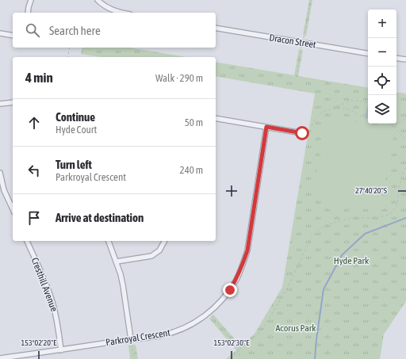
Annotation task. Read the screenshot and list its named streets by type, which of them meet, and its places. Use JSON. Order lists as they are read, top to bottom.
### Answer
{
  "streets": {
    "street": ["Dracon Street", "Cresthill Avenue", "Parkroyal Crescent"]
  },
  "crossings": [
    ["Cresthill Avenue", "Parkroyal Crescent"]
  ],
  "parks": ["Hyde Park", "Acorus Park"],
  "page": {
    "map_buttons": ["+", "−"],
    "search": "Search here",
    "heading": ["4 min", "Walk · 290 m"],
    "list": [
      ["Continue", "Hyde Court", "50 m"],
      ["Turn left", "Parkroyal Crescent", "240 m"],
      "Arrive at destination"
    ]
  },
  "coordinates": ["27°40'20\"S", "153°02'20\"E", "153°02'30\"E"]
}
